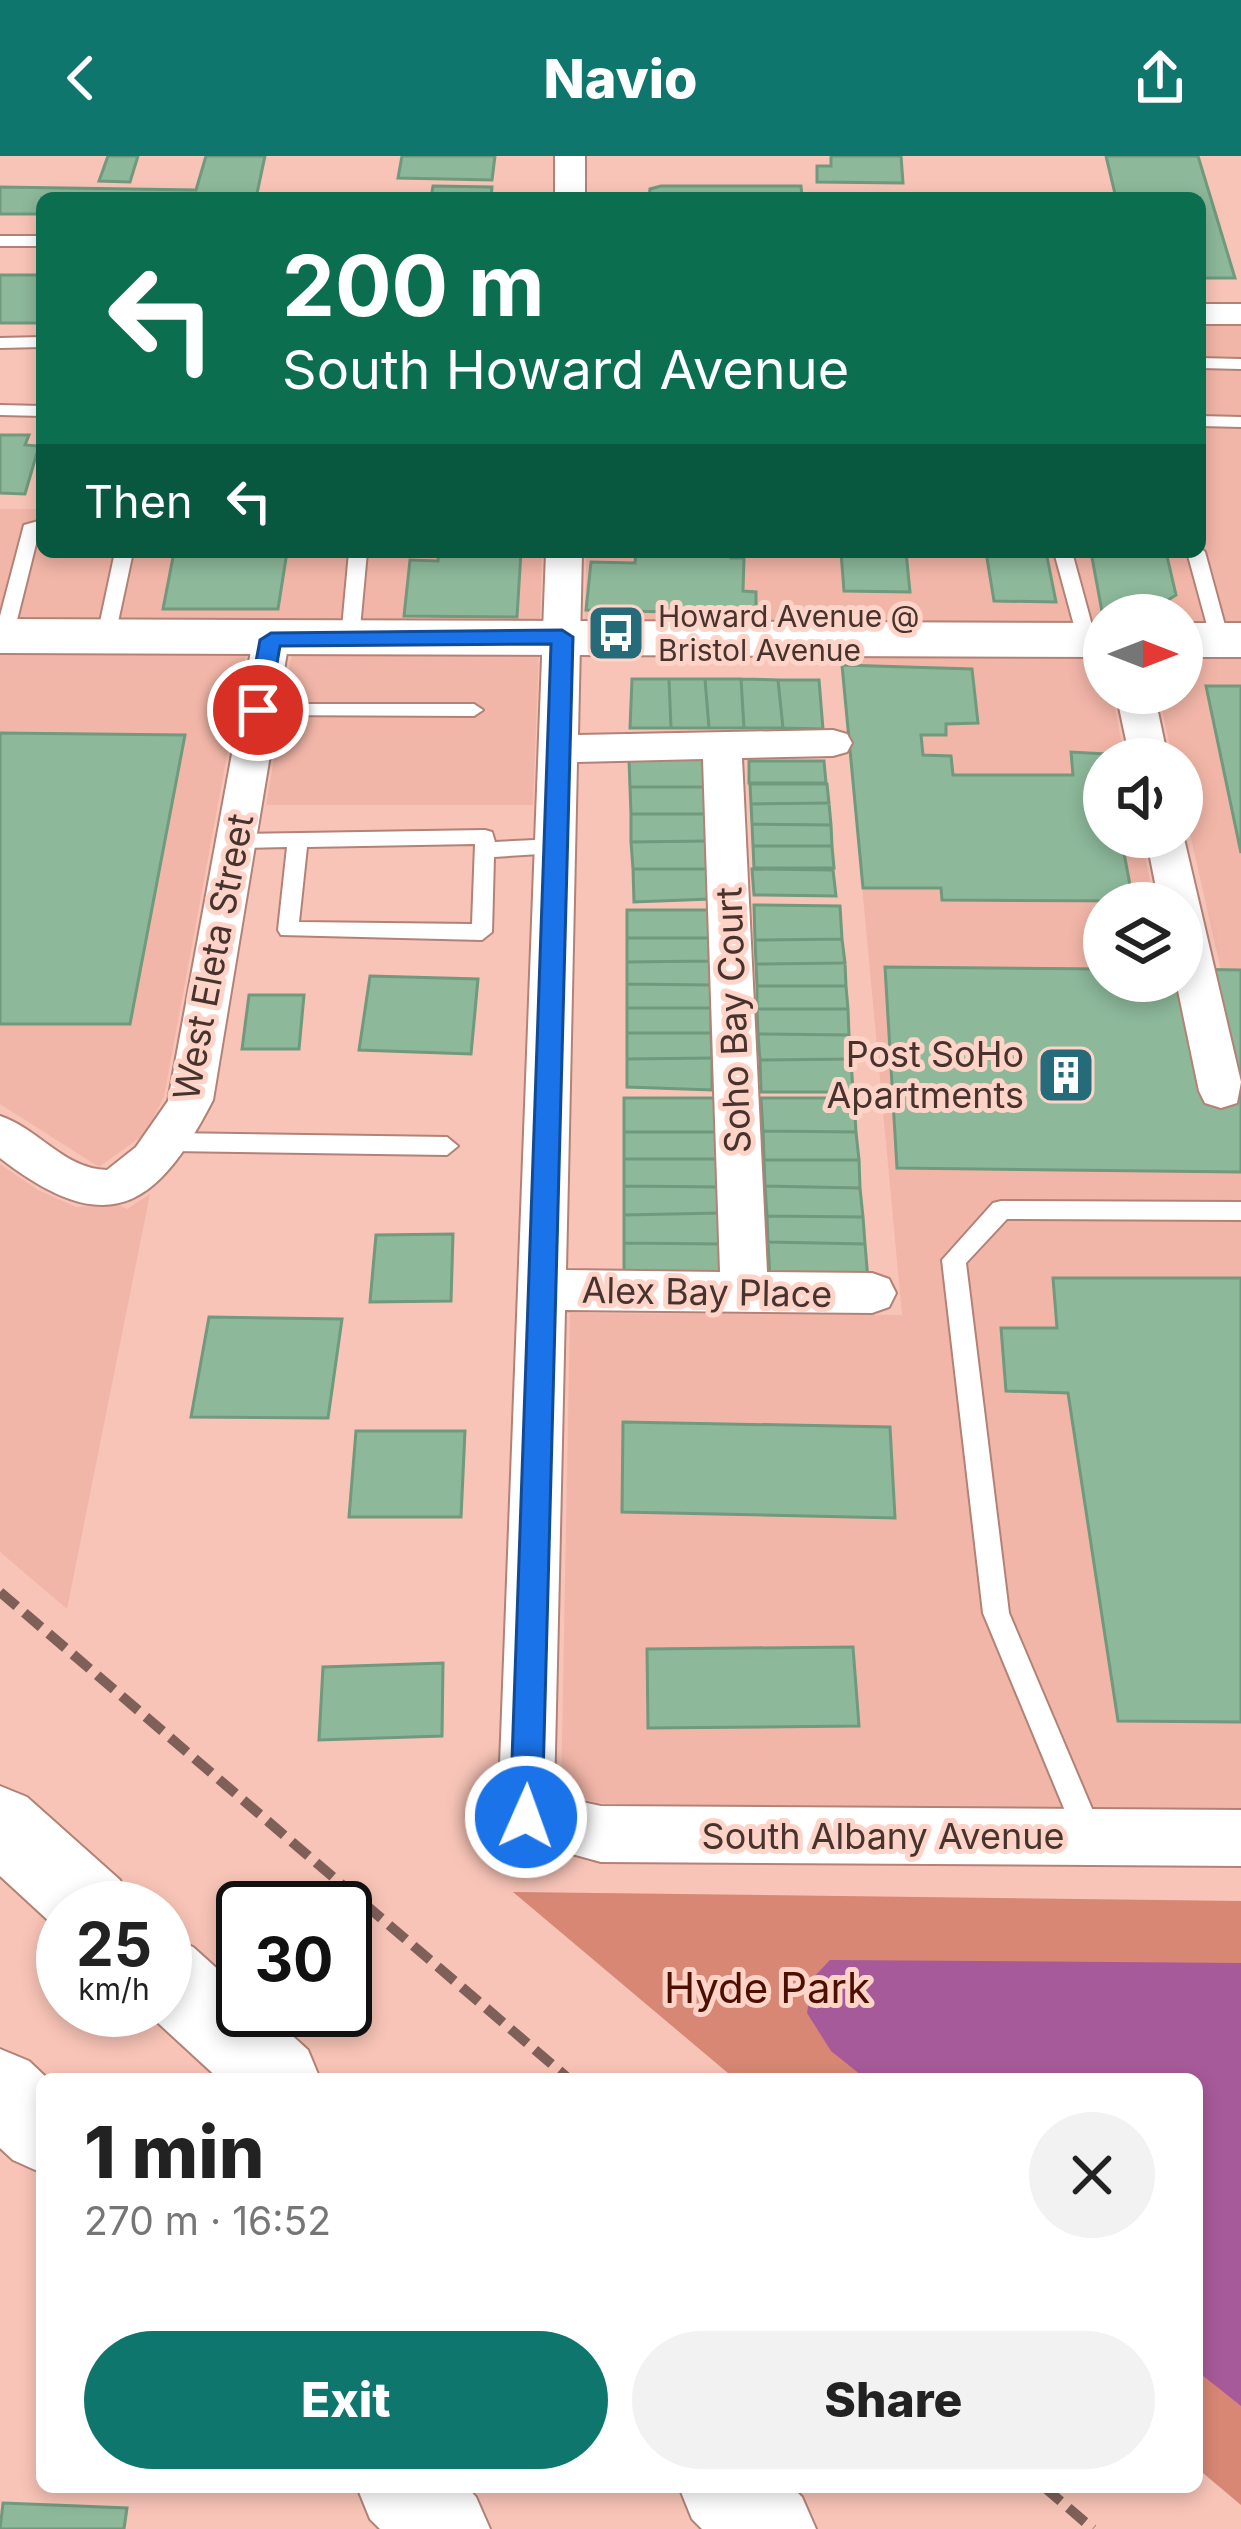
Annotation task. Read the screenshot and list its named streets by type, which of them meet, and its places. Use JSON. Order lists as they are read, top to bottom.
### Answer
{
  "streets": {
    "street": [
      "West Eleta Street",
      "Soho Bay Court",
      "Alex Bay Place",
      "South Albany Avenue"
    ]
  },
  "crossings": [
    ["Soho Bay Court", "Alex Bay Place"],
    ["Alex Bay Place", "South Albany Avenue"]
  ],
  "parks": ["Hyde Park"],
  "places": {
    "bus stop": ["Howard Avenue @ Bristol Avenue"],
    "building": ["Post SoHo Apartments"]
  },
  "north": "right",
  "page": {
    "header": "Navio",
    "turn": ["200 m", "South Howard Avenue"],
    "then": "Then",
    "speed": "25 km/h",
    "limit": "30",
    "heading": ["1 min", "270 m · 16:52"],
    "buttons": ["Exit", "Share"]
  }
}
